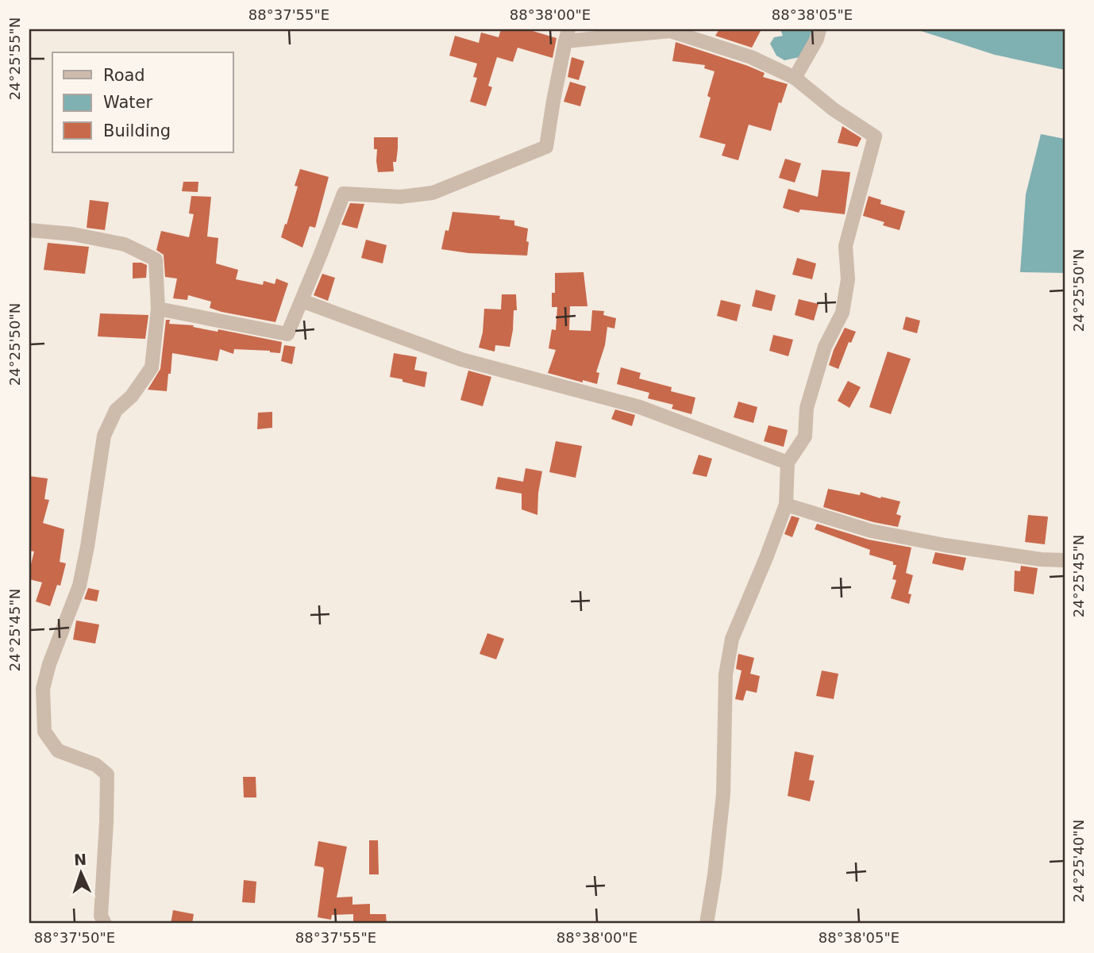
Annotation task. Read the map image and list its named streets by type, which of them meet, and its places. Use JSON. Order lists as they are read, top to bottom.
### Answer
{
  "legend": ["Road", "Water", "Building"],
  "north": "top",
  "coordinates": [
    "88°37'55\"E",
    "88°38'00\"E",
    "88°38'05\"E",
    "24°25'55\"N",
    "24°25'50\"N",
    "24°25'45\"N",
    "24°25'40\"N",
    "88°37'50\"E"
  ]
}
